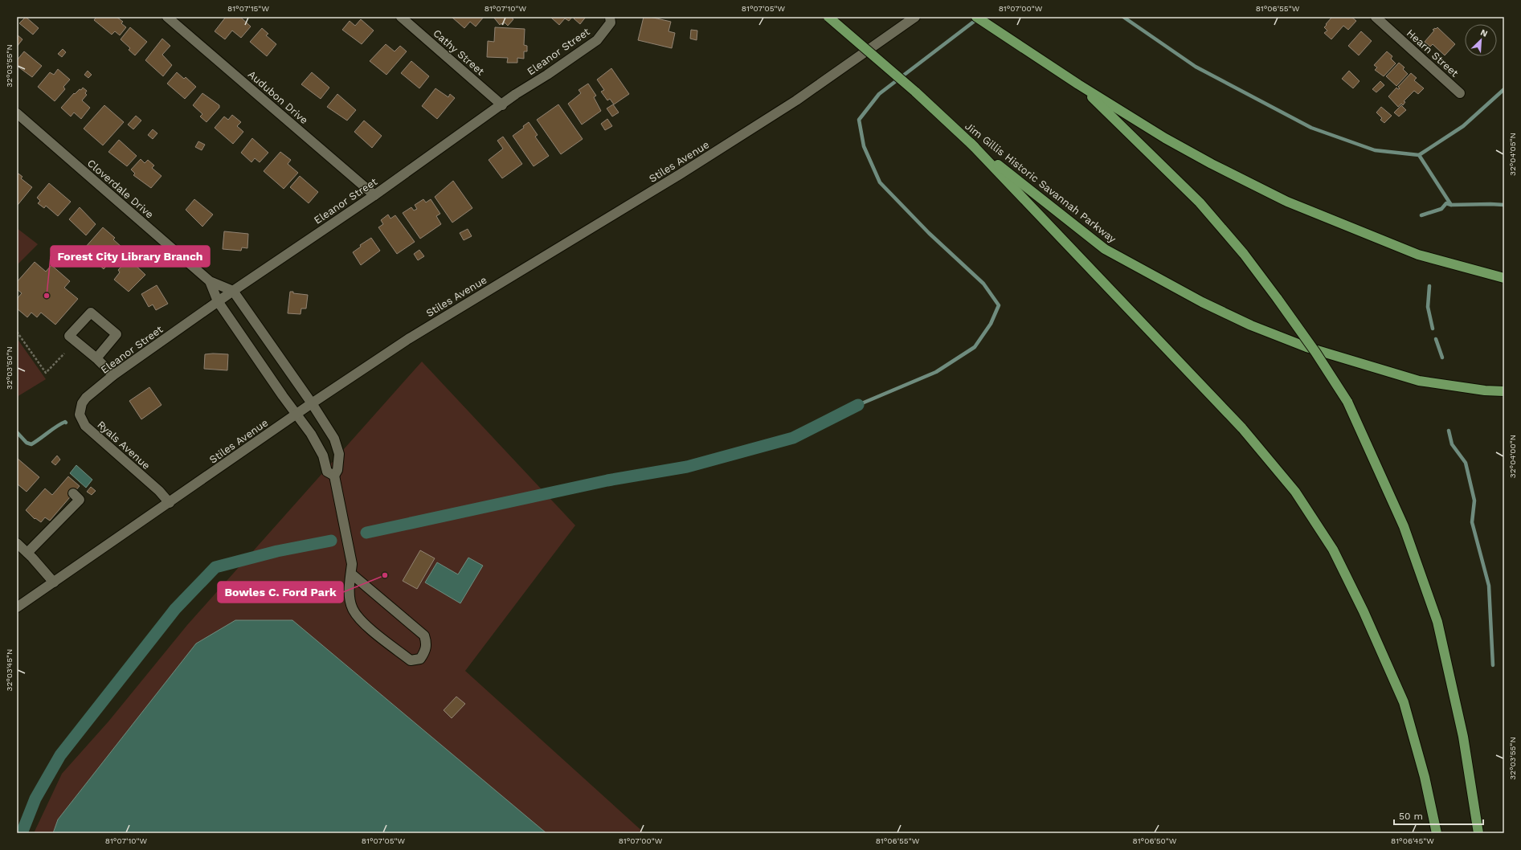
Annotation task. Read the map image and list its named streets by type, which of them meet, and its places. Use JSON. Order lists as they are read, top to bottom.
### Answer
{
  "streets": {
    "highway": ["Jim Gillis Historic Savannah Parkway"],
    "street": [
      "Eleanor Street",
      "Cathy Street",
      "Hearn Street",
      "Audubon Drive",
      "Stiles Avenue",
      "Cloverdale Drive",
      "Ryals Avenue"
    ]
  },
  "crossings": [
    ["Eleanor Street", "Cathy Street"],
    ["Eleanor Street", "Audubon Drive"],
    ["Eleanor Street", "Cloverdale Drive"],
    ["Eleanor Street", "Ryals Avenue"],
    ["Stiles Avenue", "Cloverdale Drive"],
    ["Stiles Avenue", "Ryals Avenue"]
  ],
  "places": ["Forest City Library Branch", "Bowles C. Ford Park"],
  "scale_bar": "50 m",
  "north": "top right",
  "coordinates": [
    "81°07'15\"W",
    "81°07'10\"W",
    "81°07'05\"W",
    "81°07'00\"W",
    "81°06'55\"W",
    "32°03'55\"N",
    "32°04'05\"N",
    "32°03'50\"N",
    "32°04'00\"N",
    "32°03'45\"N",
    "81°06'50\"W",
    "81°06'45\"W"
  ]
}
